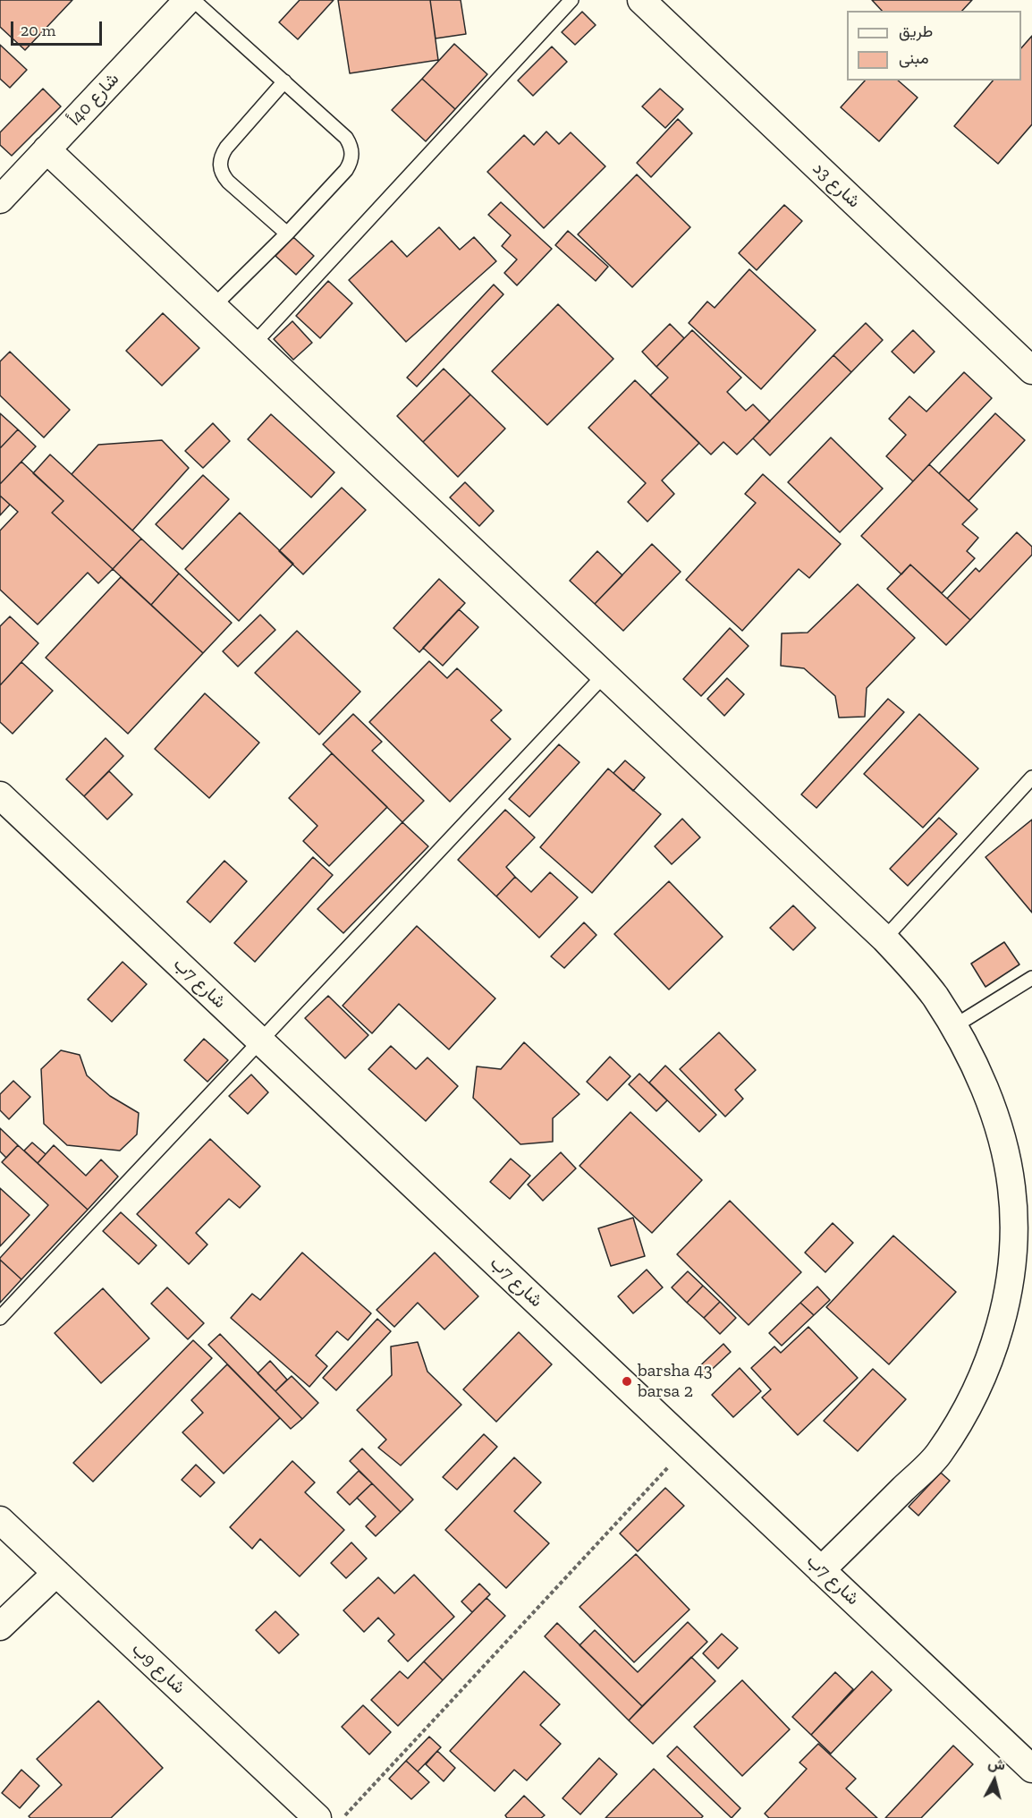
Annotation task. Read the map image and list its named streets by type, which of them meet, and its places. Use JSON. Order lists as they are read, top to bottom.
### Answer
{
  "streets": {
    "street": [
      "شارع 40أ",
      "شارع 3د",
      "شارع 7ب",
      "شارع 9ب"
    ]
  },
  "places": ["barsha 43 barsa 2"],
  "legend": ["طريق", "مبنى"],
  "scale_bar": "20 m",
  "north": "top"
}
